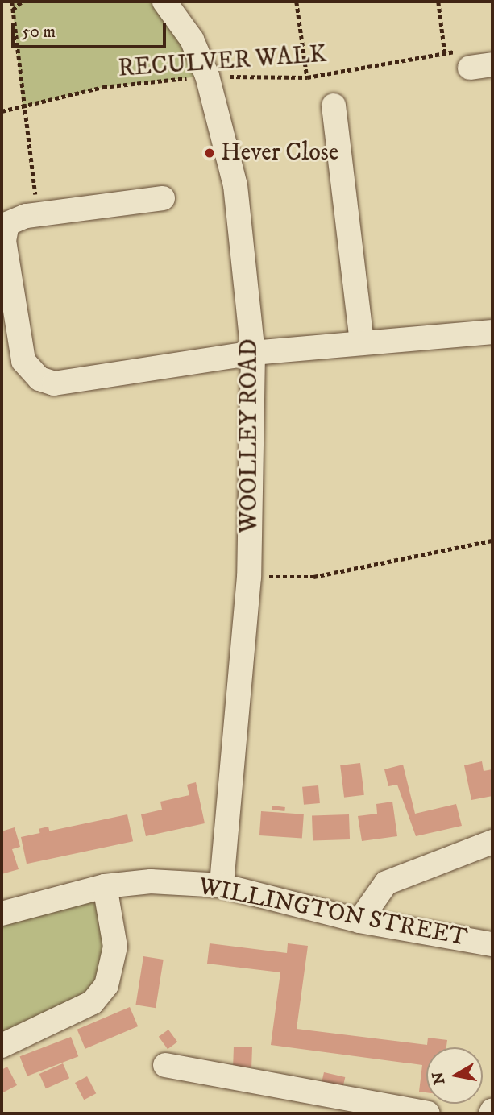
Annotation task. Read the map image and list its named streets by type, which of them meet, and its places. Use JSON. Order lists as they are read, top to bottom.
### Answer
{
  "streets": {
    "street": ["WOOLLEY ROAD", "WILLINGTON STREET"],
    "path": ["RECULVER WALK"]
  },
  "crossings": [
    ["RECULVER WALK", "WOOLLEY ROAD"],
    ["WOOLLEY ROAD", "WILLINGTON STREET"]
  ],
  "places": ["Hever Close"],
  "scale_bar": "50 m",
  "north": "left"
}
